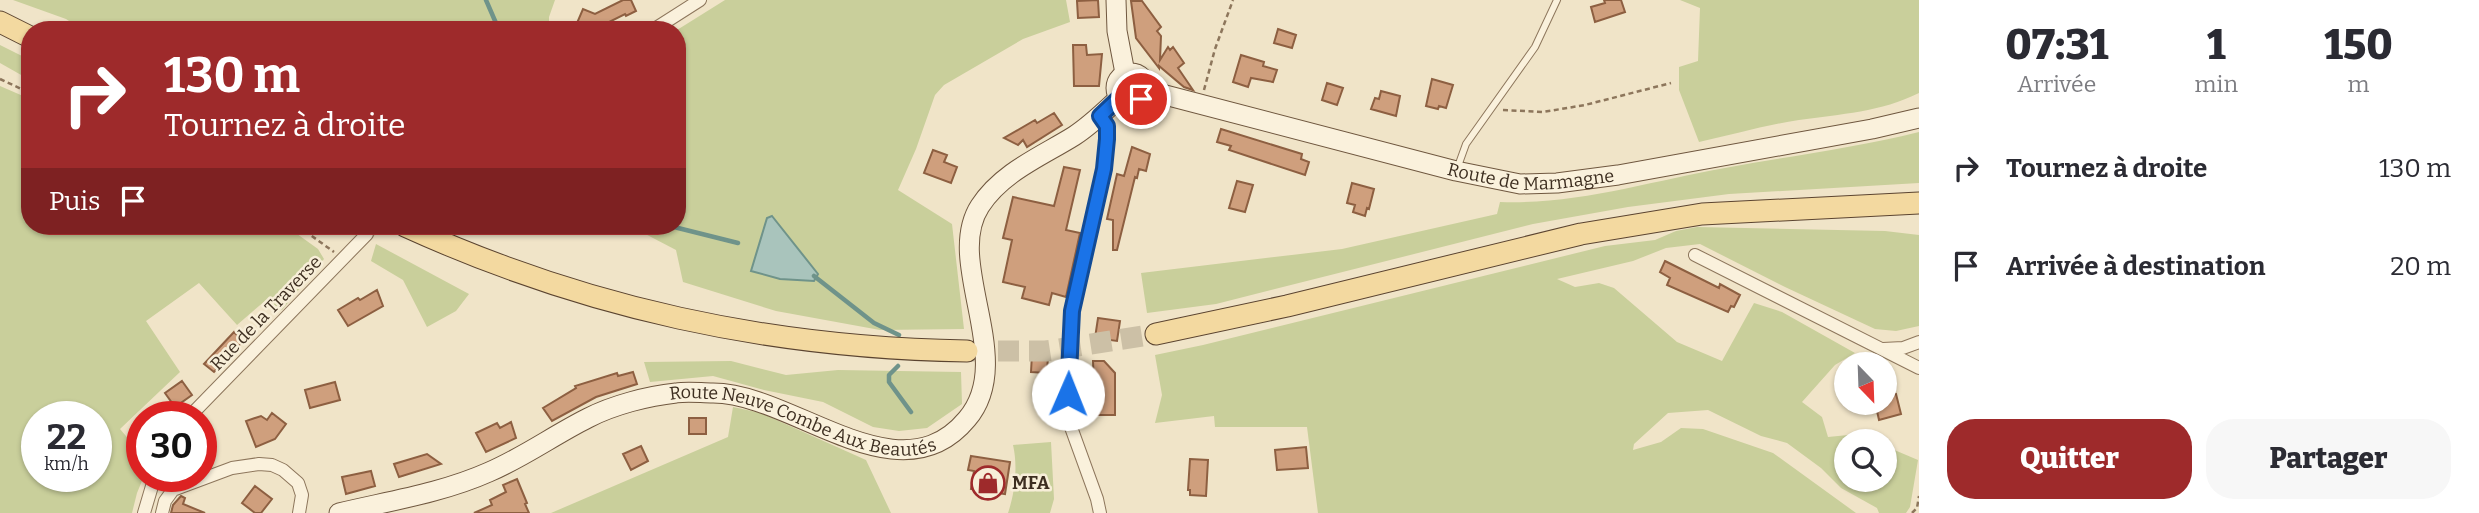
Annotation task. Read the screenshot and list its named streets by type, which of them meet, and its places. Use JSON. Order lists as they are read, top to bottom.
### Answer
{
  "streets": {
    "main road": ["Route de Marmagne", "Route Neuve Combe Aux Beautés"],
    "street": ["Rue de la Traverse"]
  },
  "crossings": [
    ["Route de Marmagne", "Route Neuve Combe Aux Beautés"]
  ],
  "places": {
    "shop": ["MFA"]
  },
  "north": "bottom right",
  "page": {
    "eta": [
      "07:31",
      "Arrivée",
      "1",
      "min",
      "150",
      "m"
    ],
    "turn": ["130 m", "Tournez à droite"],
    "list": [
      {
        "name": "Tournez à droite",
        "value": "130 m"
      },
      {
        "name": "Arrivée à destination",
        "value": "20 m"
      }
    ],
    "then": "Puis",
    "speed": "22 km/h",
    "limit": "30",
    "buttons": ["Quitter", "Partager"]
  }
}
